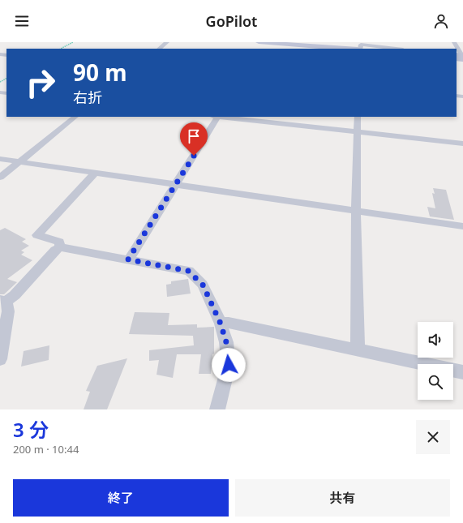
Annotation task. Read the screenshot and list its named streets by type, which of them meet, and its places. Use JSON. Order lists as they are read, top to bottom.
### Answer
{
  "page": {
    "header": "GoPilot",
    "turn": ["90 m", "右折"],
    "heading": ["3 分", "200 m · 10:44"],
    "buttons": ["終了", "共有"]
  }
}
